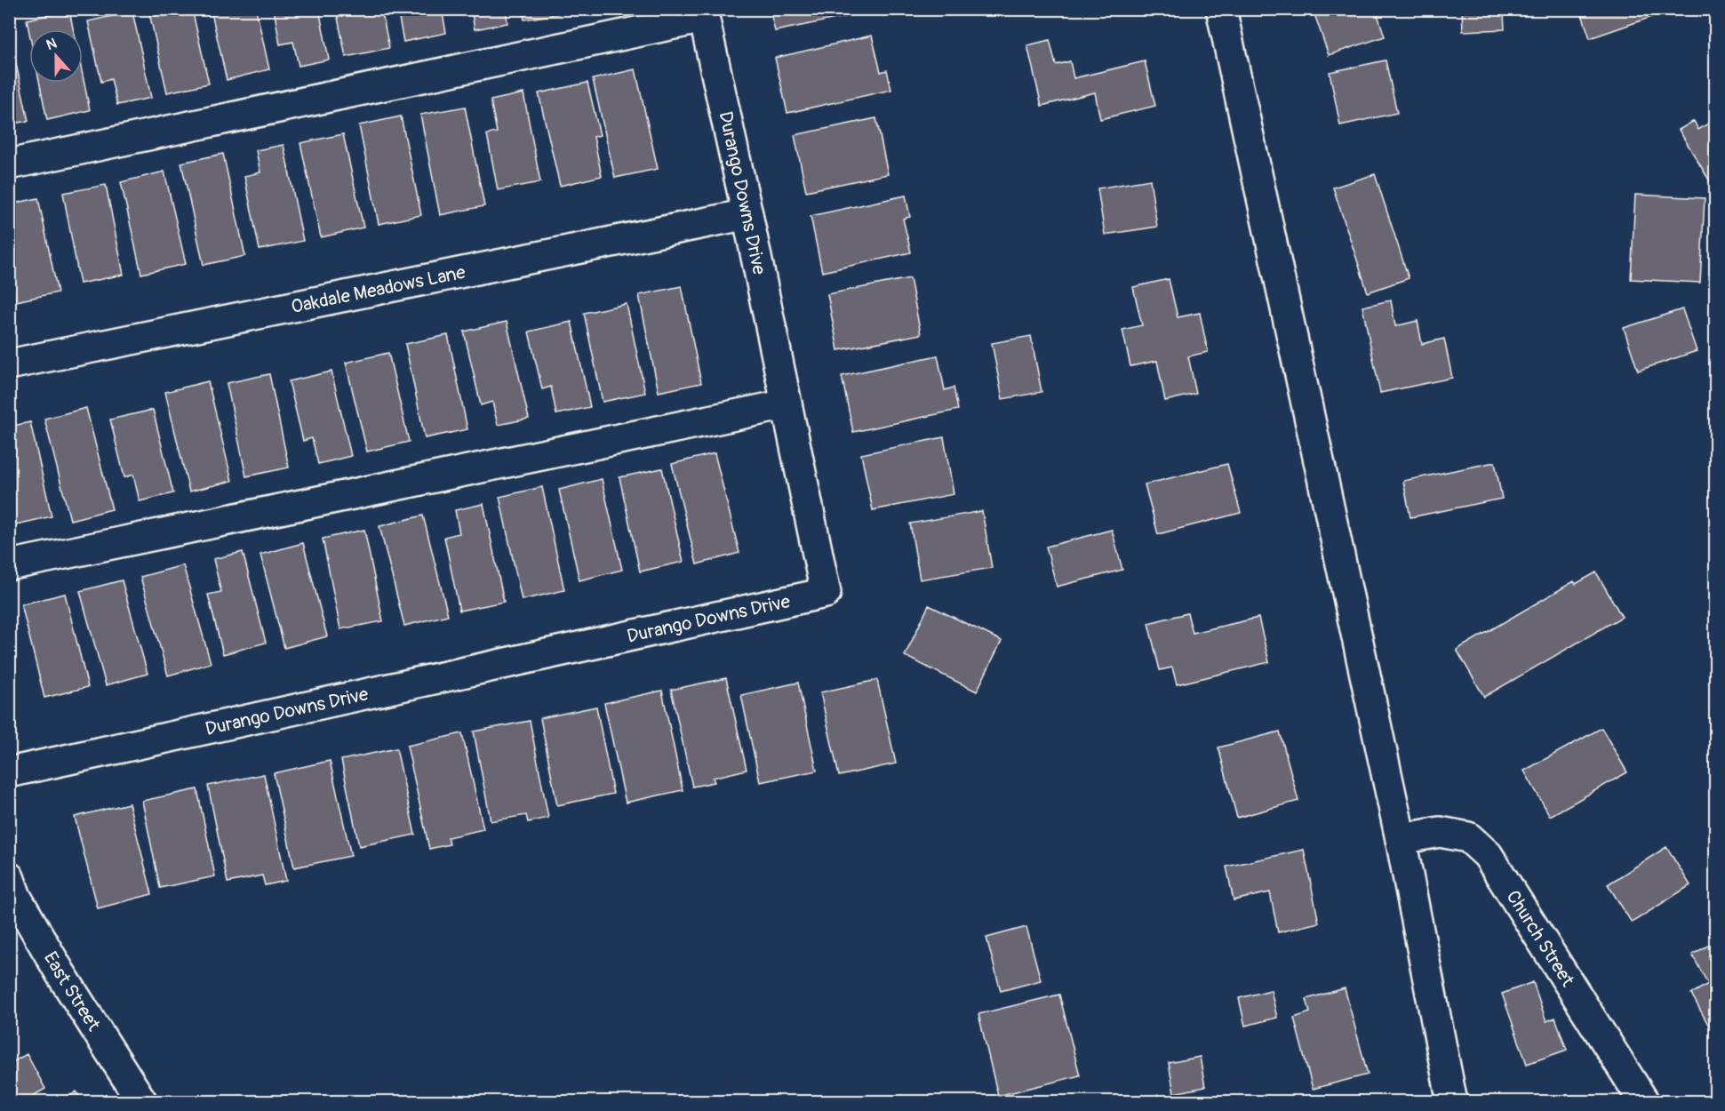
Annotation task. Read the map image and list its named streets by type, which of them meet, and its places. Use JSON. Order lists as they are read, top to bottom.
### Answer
{
  "streets": {
    "street": [
      "Durango Downs Drive",
      "Oakdale Meadows Lane",
      "Church Street",
      "East Street"
    ]
  },
  "crossings": [
    ["Durango Downs Drive", "Oakdale Meadows Lane"]
  ],
  "north": "top"
}
